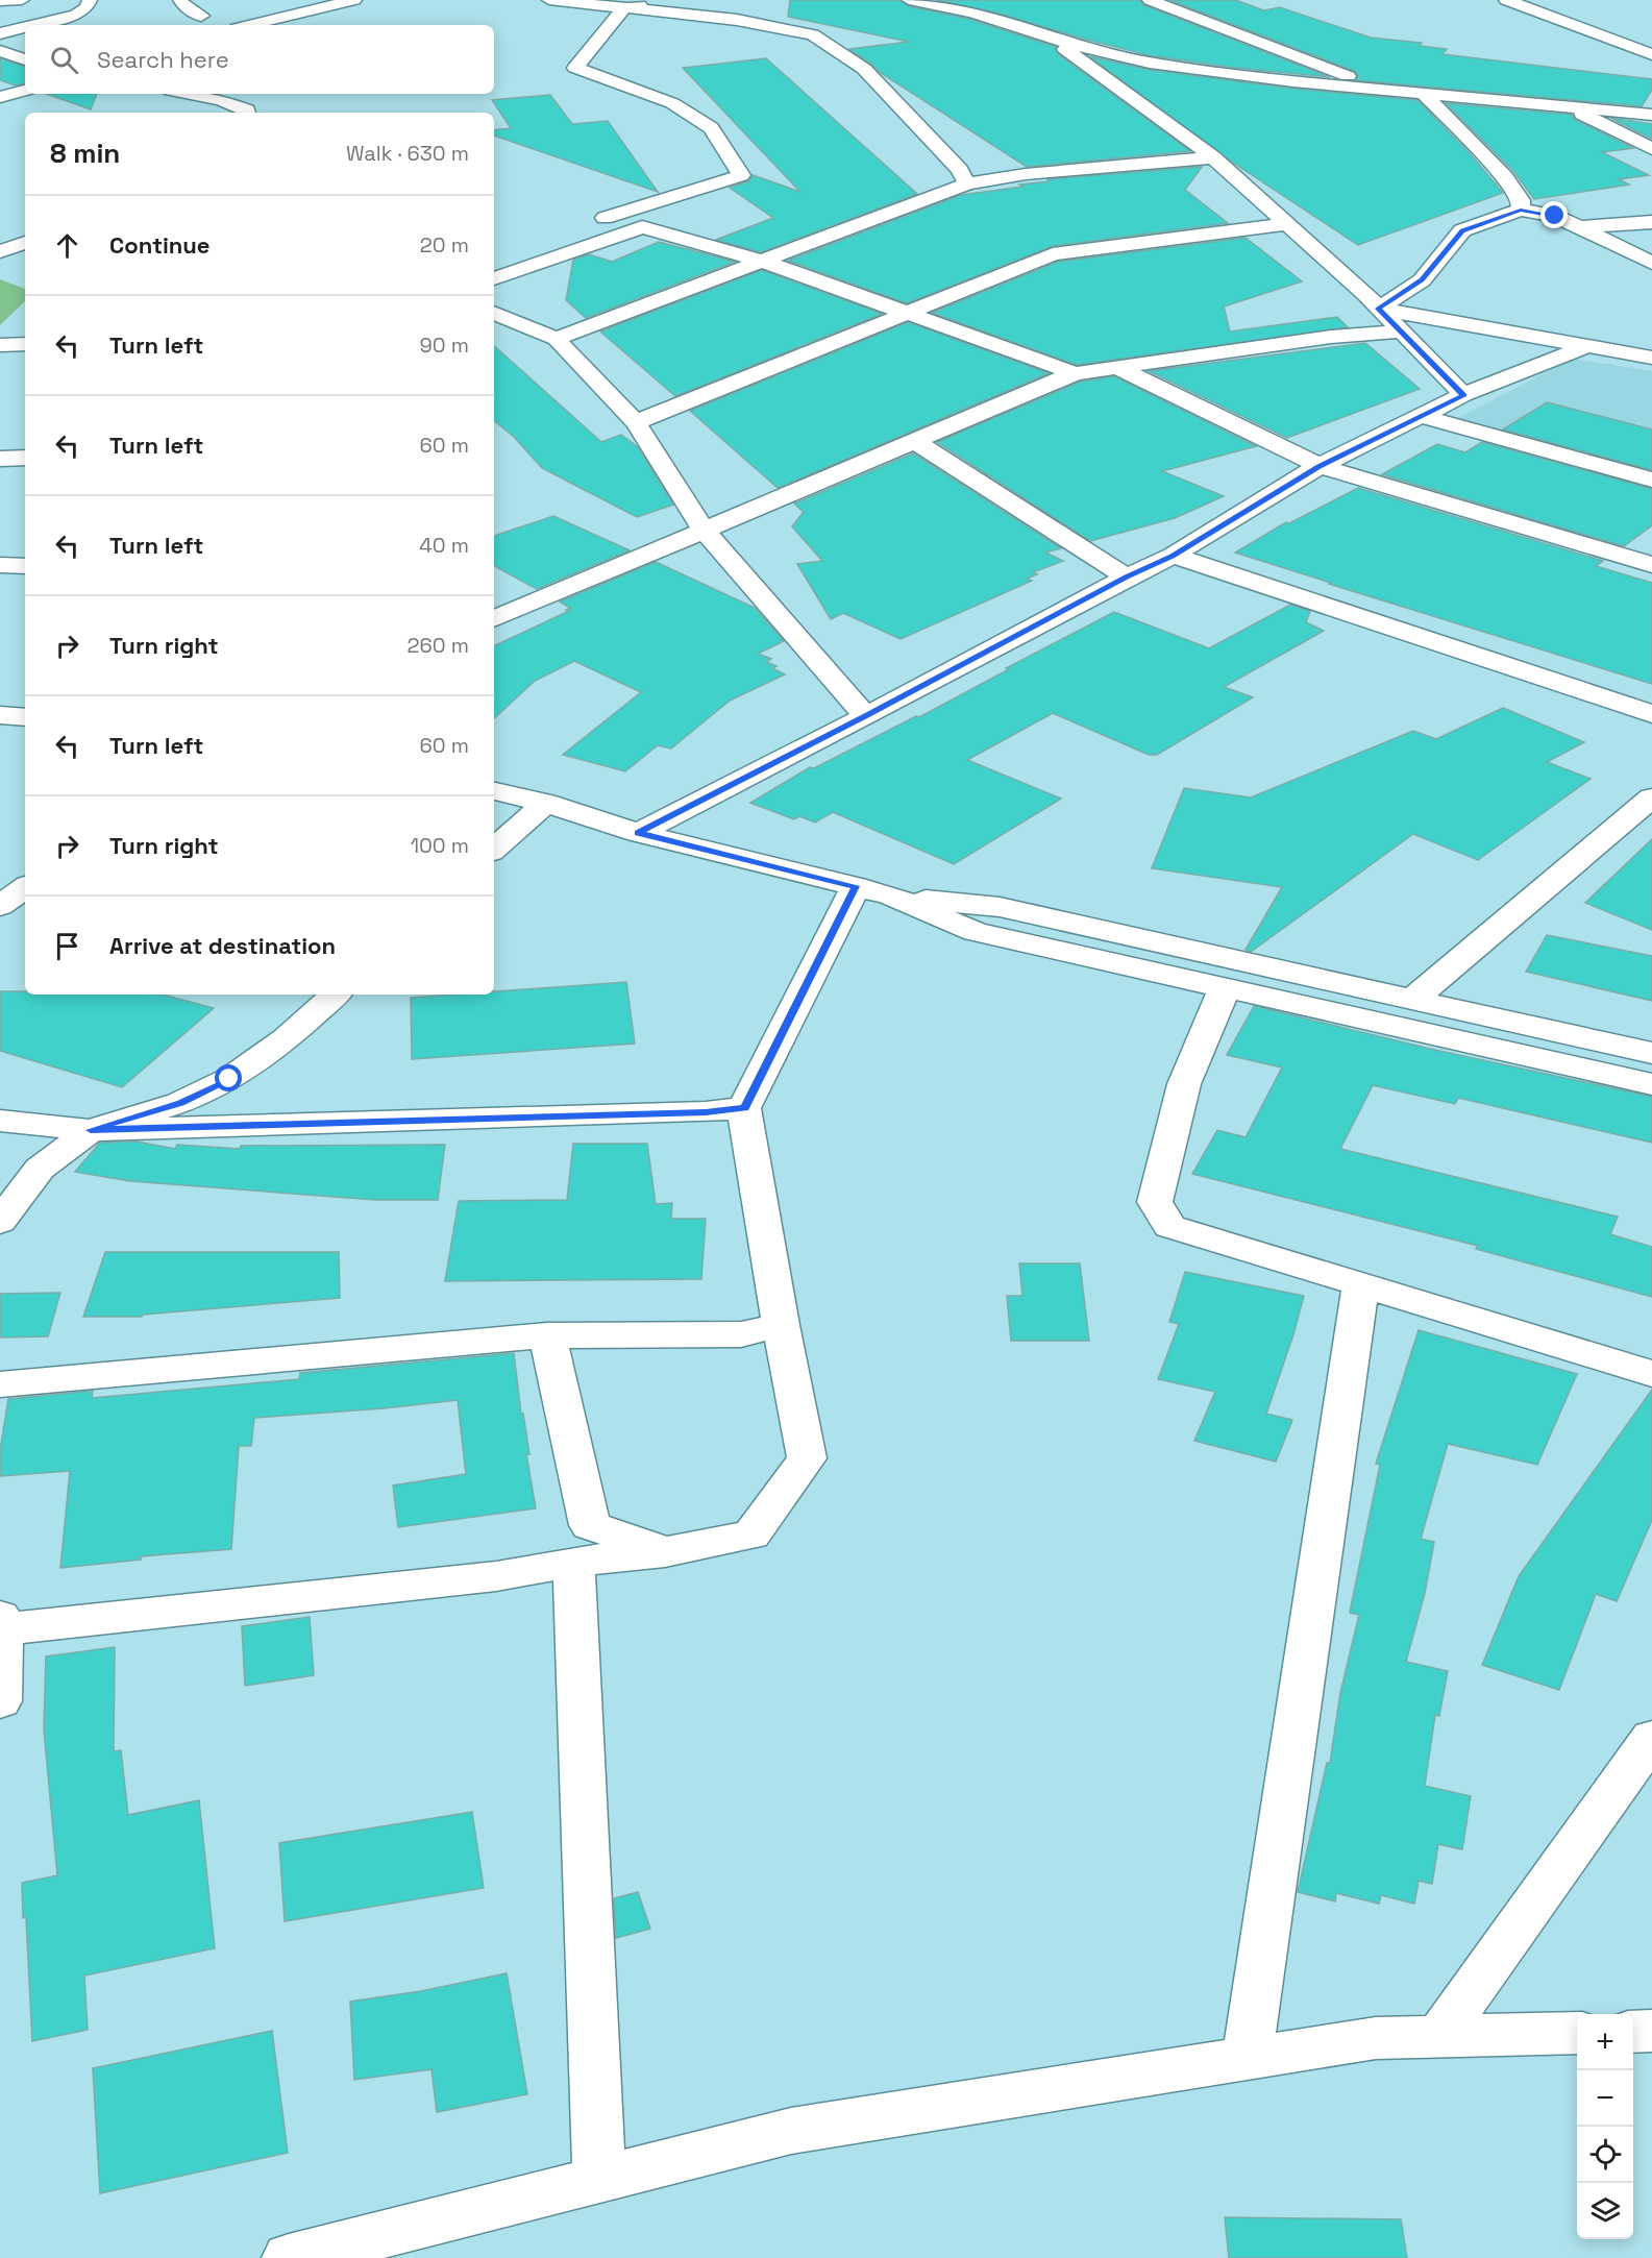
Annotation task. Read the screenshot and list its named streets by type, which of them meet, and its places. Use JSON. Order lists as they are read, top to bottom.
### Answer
{
  "page": {
    "search": "Search here",
    "heading": ["8 min", "Walk · 630 m"],
    "list": [
      ["Continue", "20 m"],
      ["Turn left", "90 m"],
      ["Turn left", "60 m"],
      ["Turn left", "40 m"],
      ["Turn right", "260 m"],
      ["Turn left", "60 m"],
      ["Turn right", "100 m"],
      "Arrive at destination"
    ],
    "map_buttons": ["+", "−"]
  }
}
